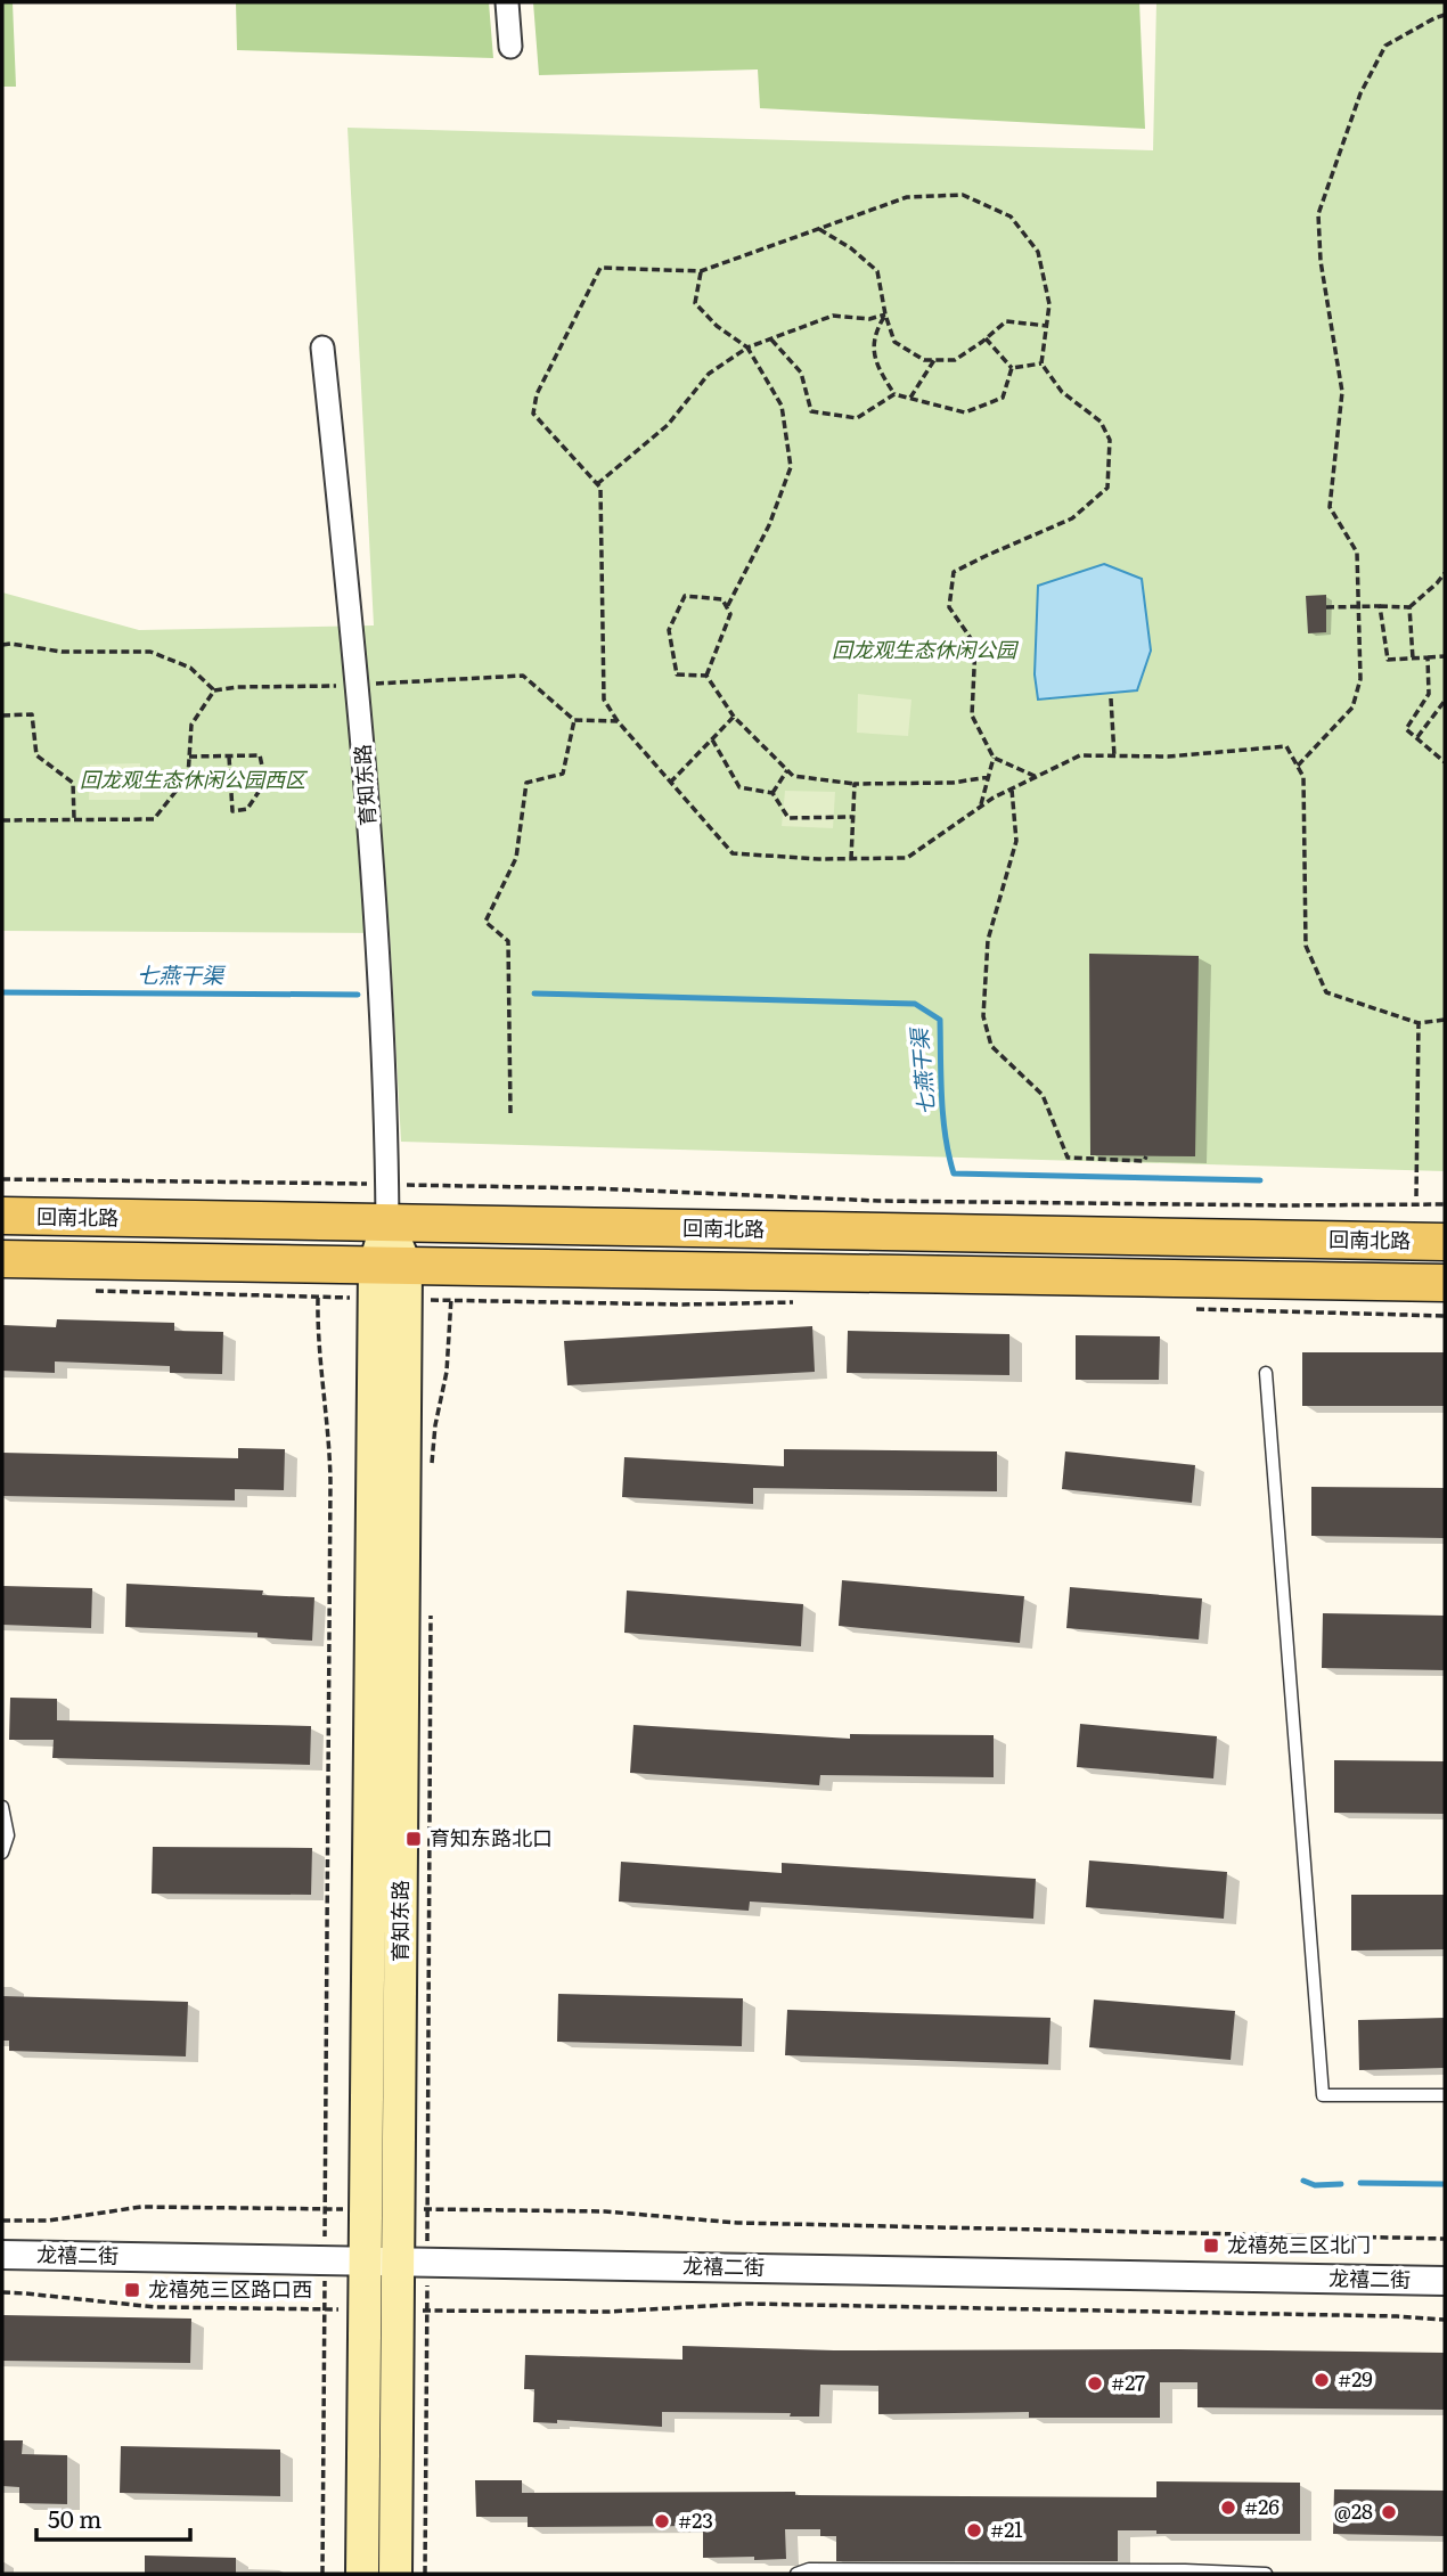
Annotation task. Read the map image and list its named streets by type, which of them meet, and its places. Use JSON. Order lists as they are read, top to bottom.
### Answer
{
  "streets": {
    "main road": ["育知东路", "回南北路"],
    "street": ["龙禧二街"]
  },
  "crossings": [
    ["育知东路", "回南北路"],
    ["育知东路", "龙禧二街"]
  ],
  "water": ["七燕干渠"],
  "parks": ["回龙观生态休闲公园", "回龙观生态休闲公园西区"],
  "places": {
    "transit": ["育知东路北口", "龙禧苑三区北门", "龙禧苑三区路口西"],
    "other": [
      "#29",
      "#27",
      "#26",
      "@28",
      "#23",
      "#21"
    ]
  },
  "scale_bar": "50 m"
}
